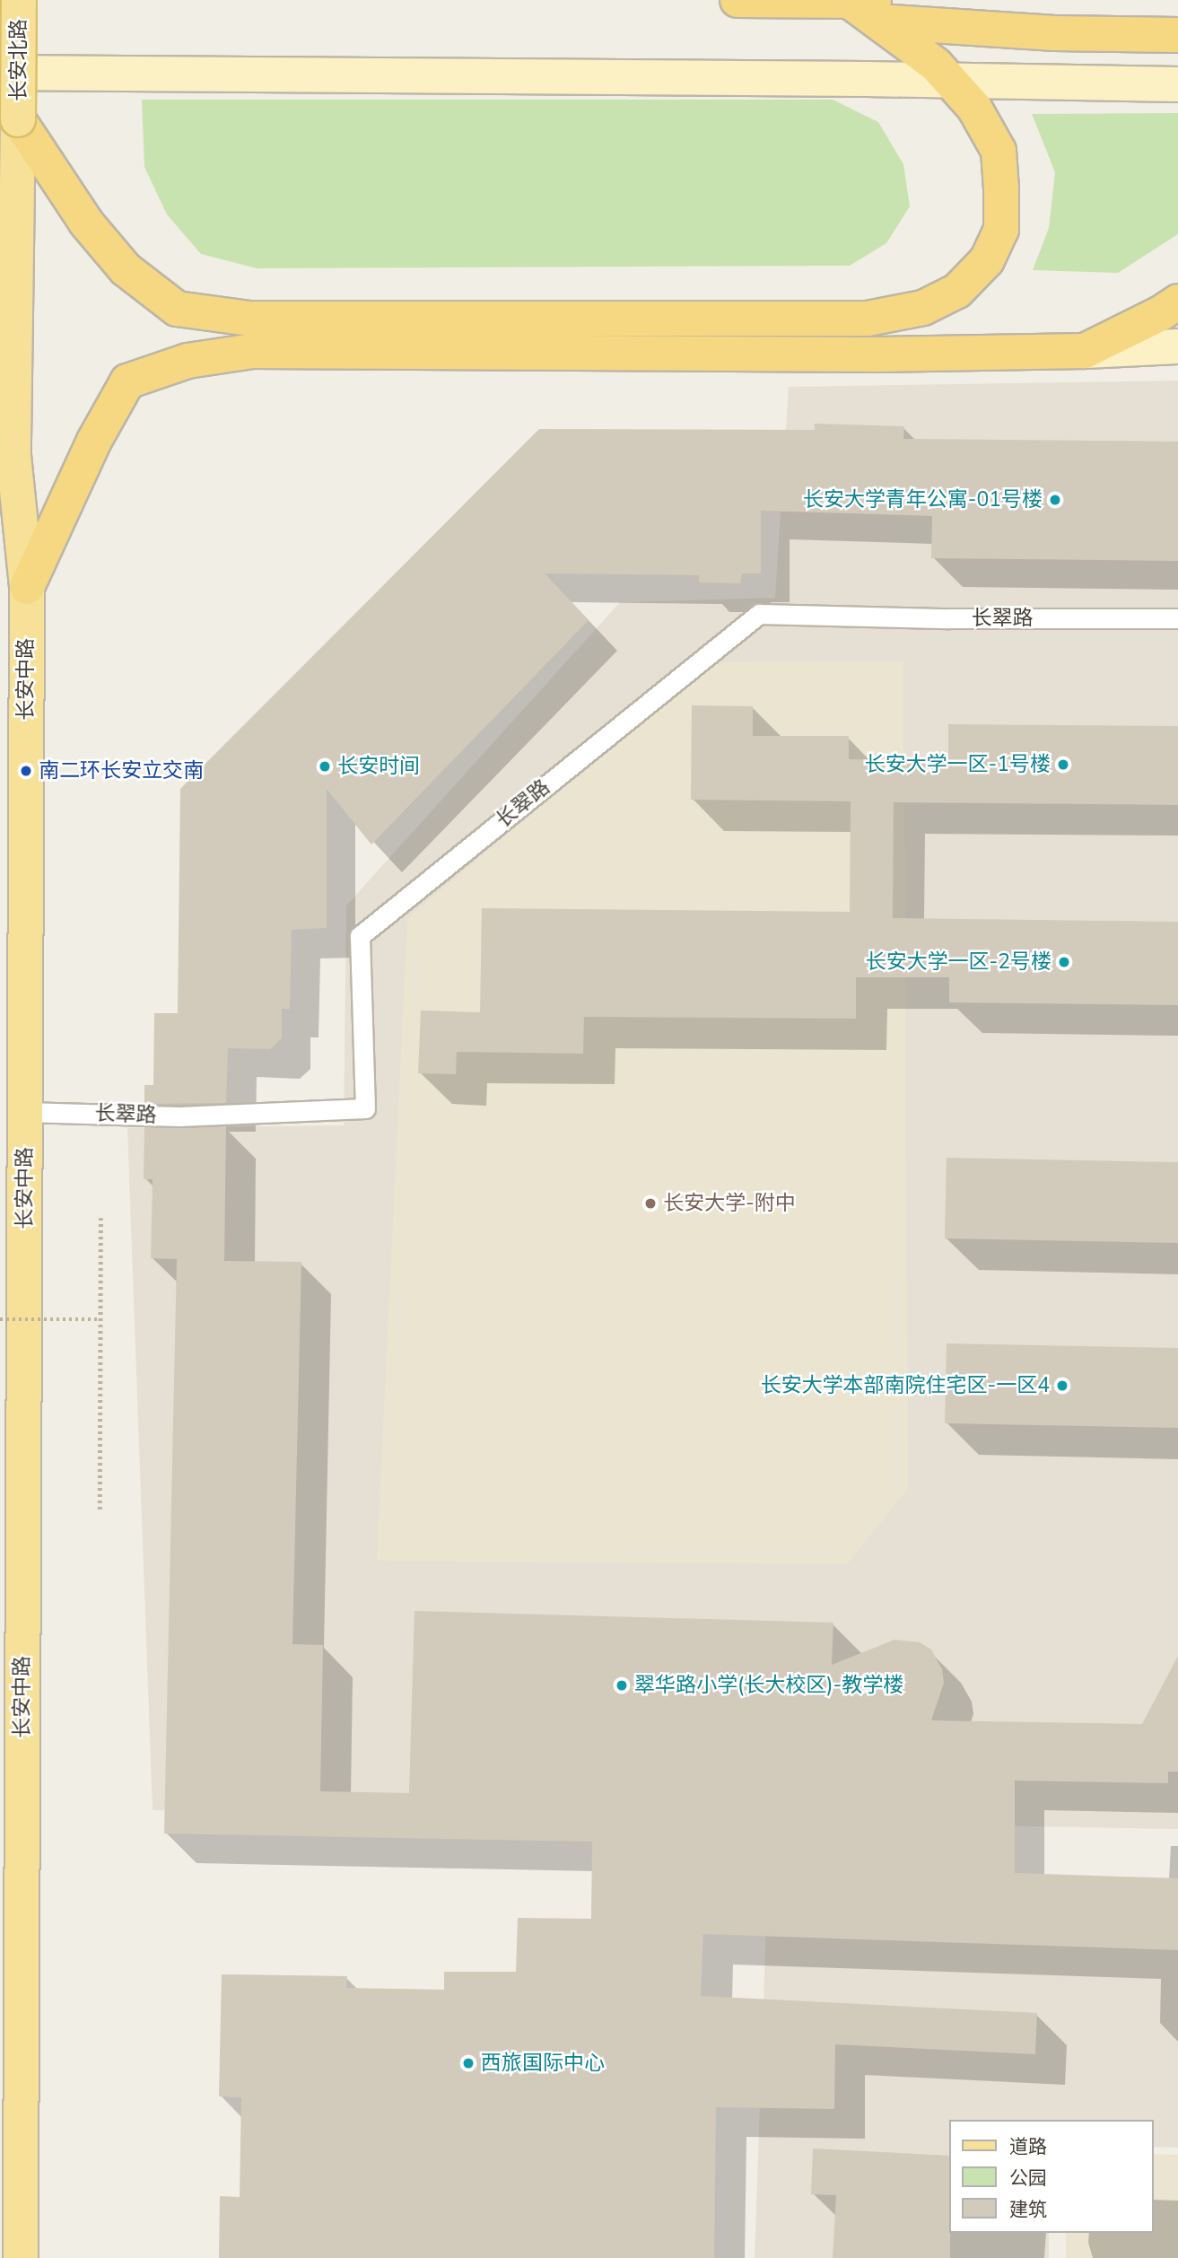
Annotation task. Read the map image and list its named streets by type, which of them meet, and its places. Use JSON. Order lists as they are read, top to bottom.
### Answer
{
  "streets": {
    "main road": ["长安北路", "长安中路"],
    "lane": ["长翠路"]
  },
  "crossings": [
    ["长安北路", "长安中路"],
    ["长翠路", "长安中路"]
  ],
  "places": [
    "长安大学青年公寓-01号楼",
    "长安大学一区-1号楼",
    "长安时间",
    "南二环长安立交南",
    "长安大学一区-2号楼",
    "长安大学-附中",
    "长安大学本部南院住宅区-一区4",
    "翠华路小学(长大校区)-教学楼",
    "西旅国际中心"
  ],
  "legend": ["道路", "公园", "建筑"]
}
